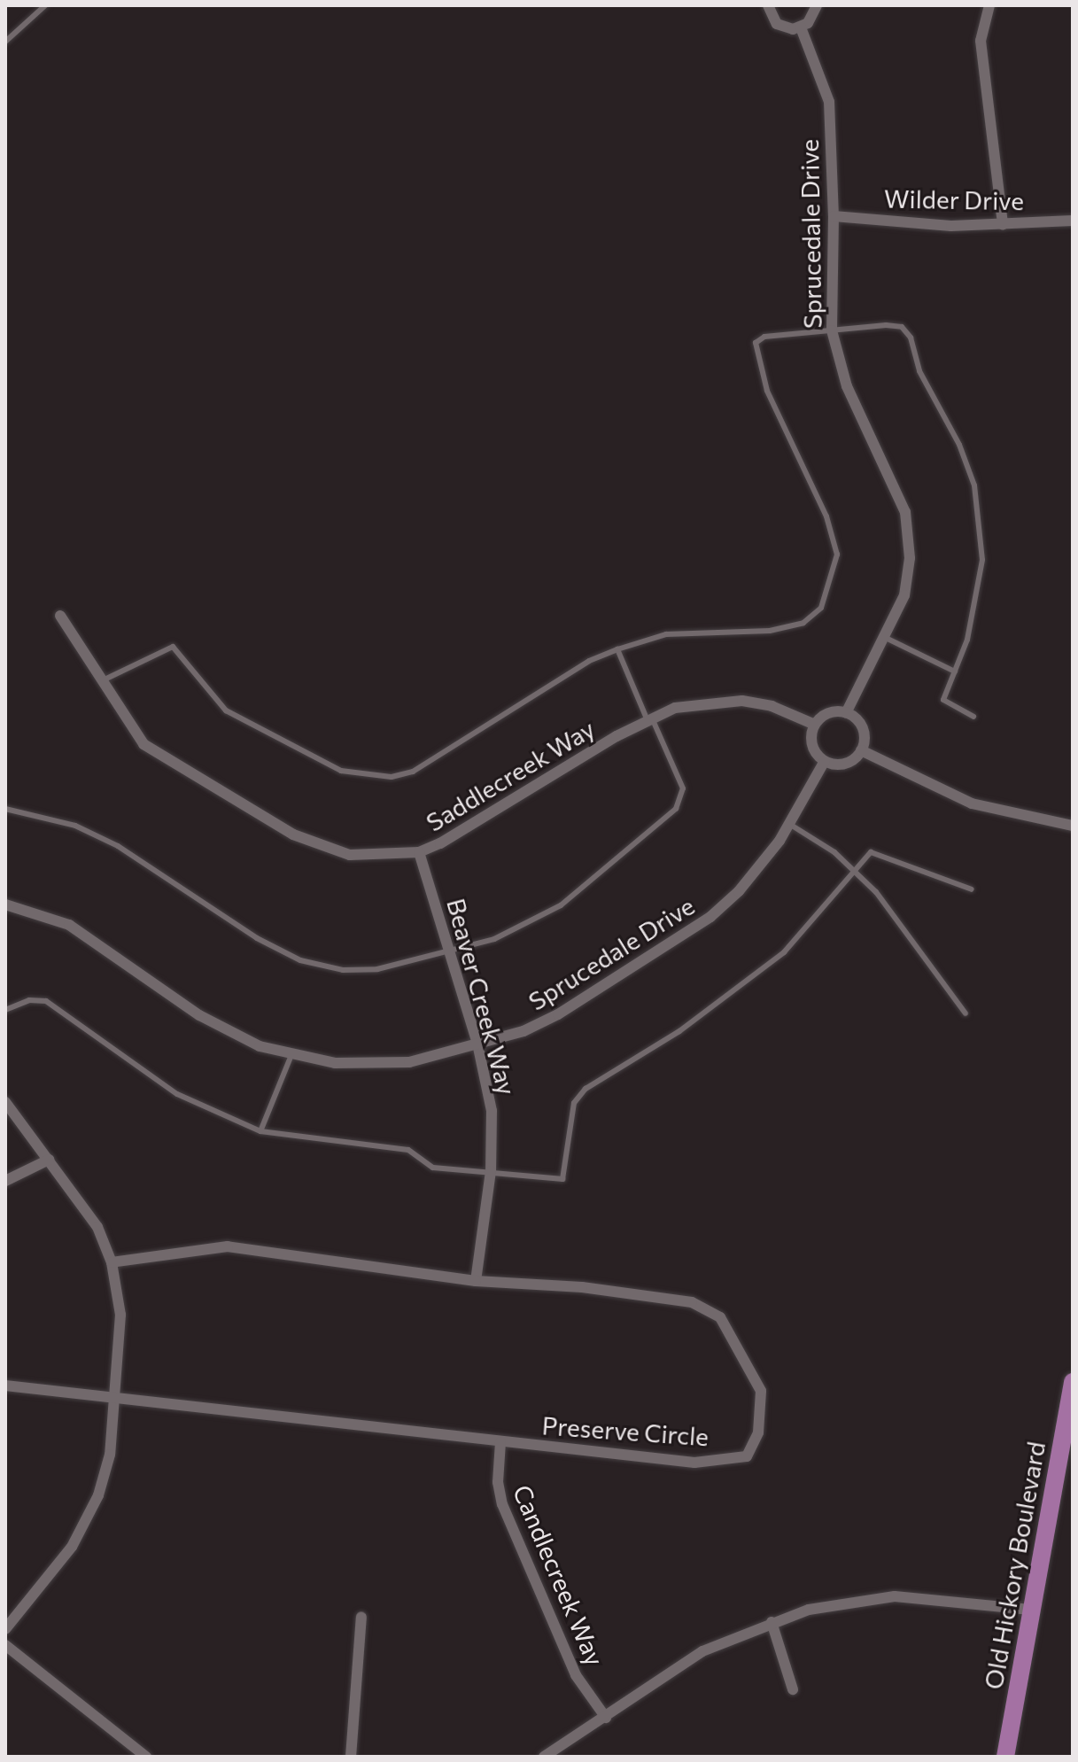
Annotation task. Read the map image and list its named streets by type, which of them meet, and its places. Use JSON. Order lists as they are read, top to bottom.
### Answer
{
  "streets": {
    "main road": ["Old Hickory Boulevard"],
    "street": [
      "Wilder Drive",
      "Sprucedale Drive",
      "Saddlecreek Way",
      "Beaver Creek Way",
      "Preserve Circle",
      "Candlecreek Way"
    ]
  },
  "crossings": [
    ["Wilder Drive", "Sprucedale Drive"],
    ["Sprucedale Drive", "Saddlecreek Way"],
    ["Sprucedale Drive", "Beaver Creek Way"],
    ["Saddlecreek Way", "Beaver Creek Way"],
    ["Beaver Creek Way", "Preserve Circle"],
    ["Preserve Circle", "Candlecreek Way"]
  ]
}
